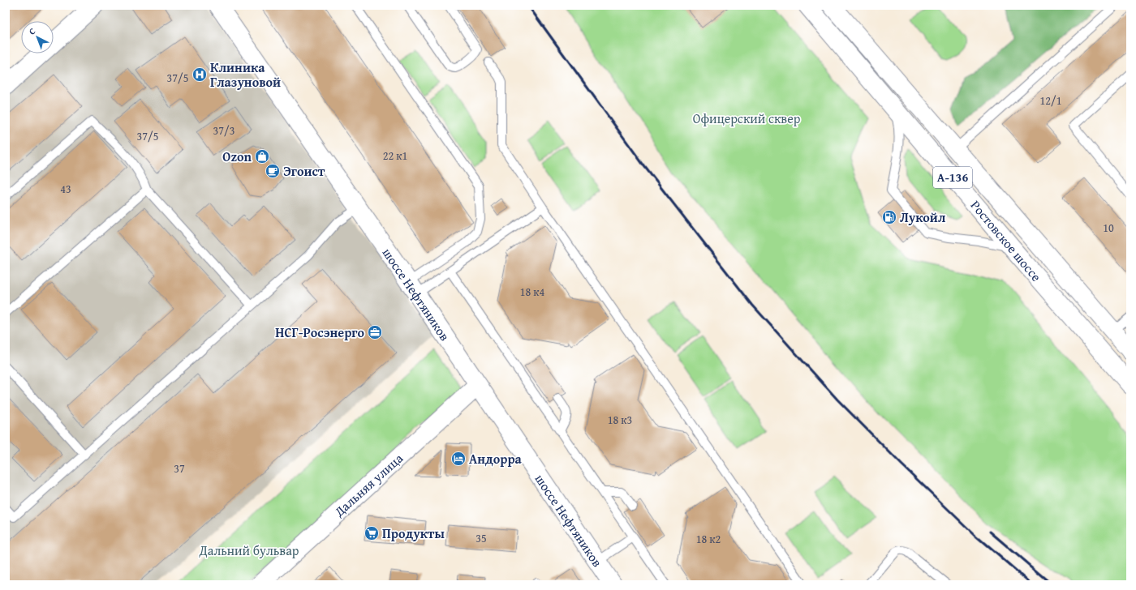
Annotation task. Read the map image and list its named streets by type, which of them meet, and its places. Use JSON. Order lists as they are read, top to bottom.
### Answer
{
  "streets": {
    "main road": [
      "А-136",
      "Ростовское шоссе",
      "шоссе Нефтяников",
      "Дальняя улица"
    ]
  },
  "crossings": [
    ["шоссе Нефтяников", "Дальняя улица"]
  ],
  "parks": ["Офицерский сквер", "Дальний бульвар"],
  "places": {
    "hospital": ["Клиника Глазуновой"],
    "shop": ["Ozon"],
    "cafe": ["Эгоист"],
    "fuel station": ["Лукойл"],
    "office": ["НСГ-Росэнерго"],
    "hotel": ["Андорра"],
    "supermarket": ["Продукты"]
  },
  "house_numbers": [
    "37/5",
    "12/1",
    "37/3",
    "37/5",
    "22 к1",
    "43",
    "10",
    "18 к4",
    "18 к3",
    "37",
    "35",
    "18 к2"
  ],
  "north": "top left"
}
